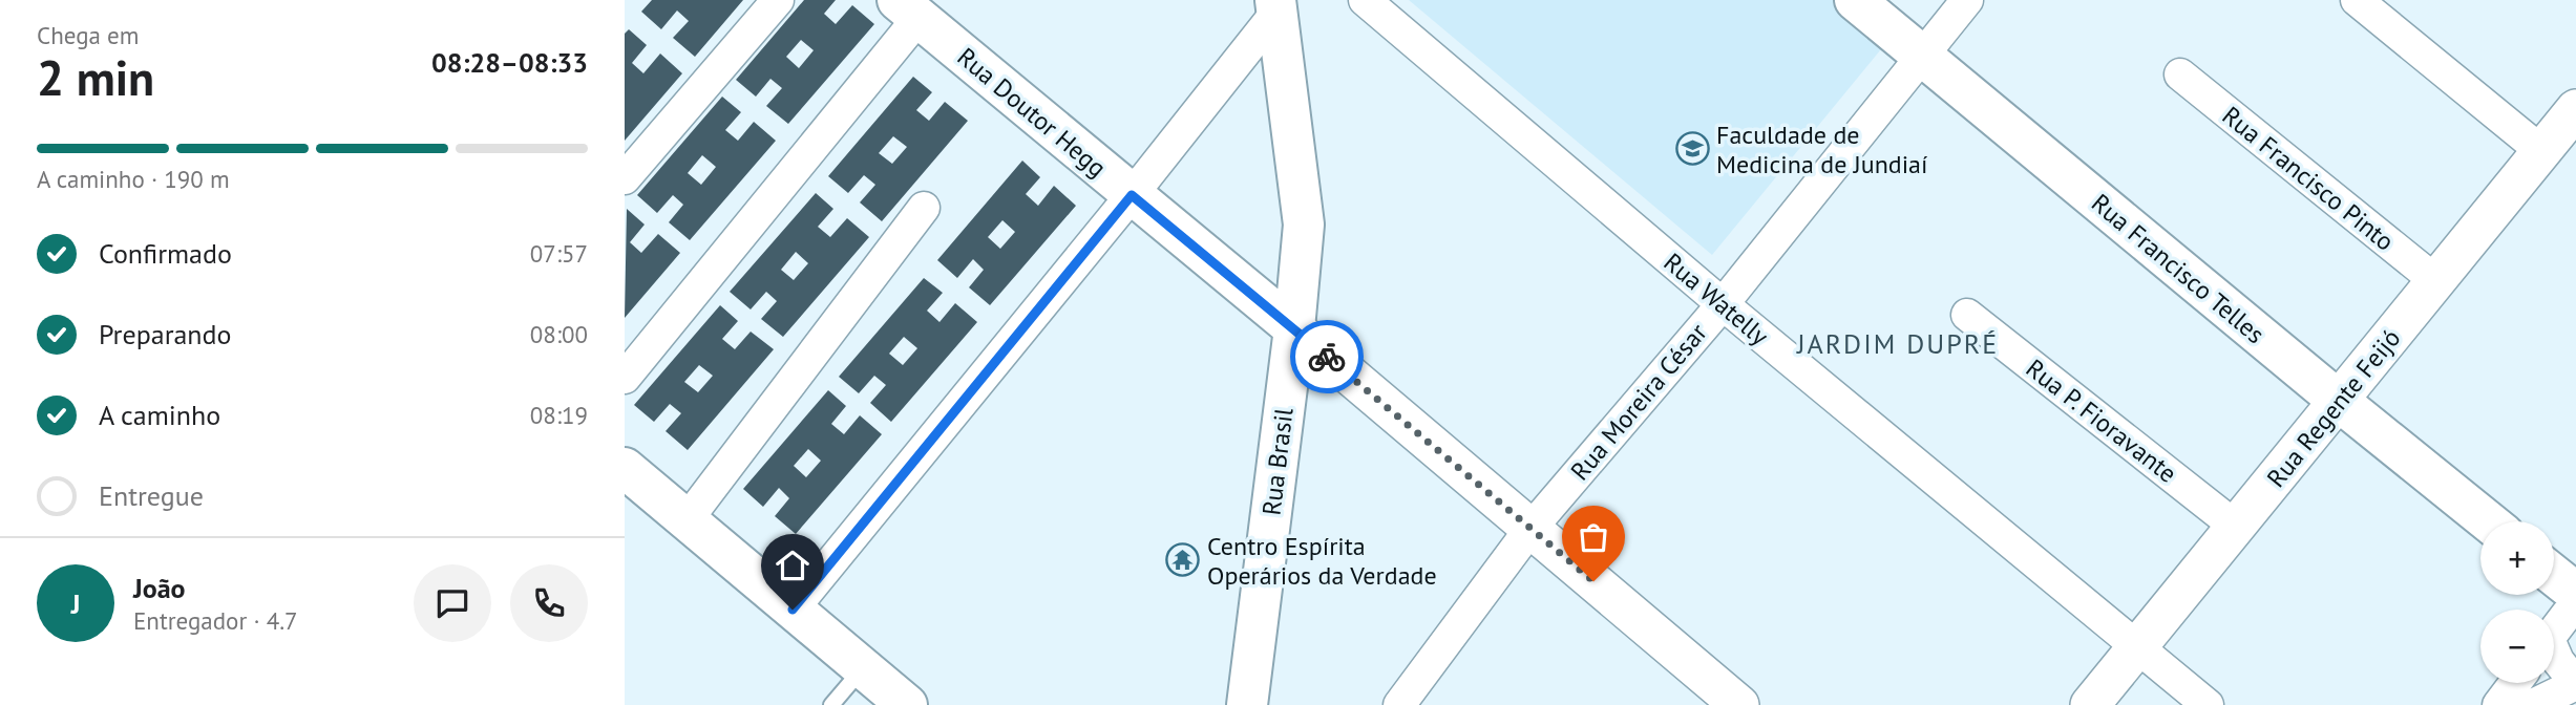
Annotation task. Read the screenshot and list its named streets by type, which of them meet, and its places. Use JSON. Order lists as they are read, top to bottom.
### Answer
{
  "streets": {
    "main road": ["Rua Doutor Hegg", "Rua Francisco Telles", "Rua Brasil"],
    "street": [
      "Rua Francisco Pinto",
      "Rua Watelly",
      "Rua Moreira César",
      "Rua Regente Feijó",
      "Rua P. Fioravante"
    ]
  },
  "crossings": [
    ["Rua Doutor Hegg", "Rua Moreira César"],
    ["Rua Doutor Hegg", "Rua Brasil"],
    ["Rua Francisco Pinto", "Rua Regente Feijó"],
    ["Rua Francisco Telles", "Rua Moreira César"],
    ["Rua Francisco Telles", "Rua Regente Feijó"],
    ["Rua Watelly", "Rua Moreira César"],
    ["Rua Watelly", "Rua Regente Feijó"],
    ["Rua Regente Feijó", "Rua P. Fioravante"]
  ],
  "districts": ["JARDIM DUPRÉ"],
  "places": {
    "school or university": ["Faculdade de Medicina de Jundiaí"],
    "temple": ["Centro Espírita Operários da Verdade"]
  },
  "page": {
    "heading": ["2 min", "Chega em", "08:28–08:33"],
    "panel": ["João", "Entregador · 4.7"],
    "bar": "A caminho · 190 m",
    "list": [
      ["Confirmado", "07:57"],
      ["Preparando", "08:00"],
      ["A caminho", "08:19"],
      "Entregue"
    ],
    "map_buttons": ["+", "−"],
    "round": "J"
  }
}
